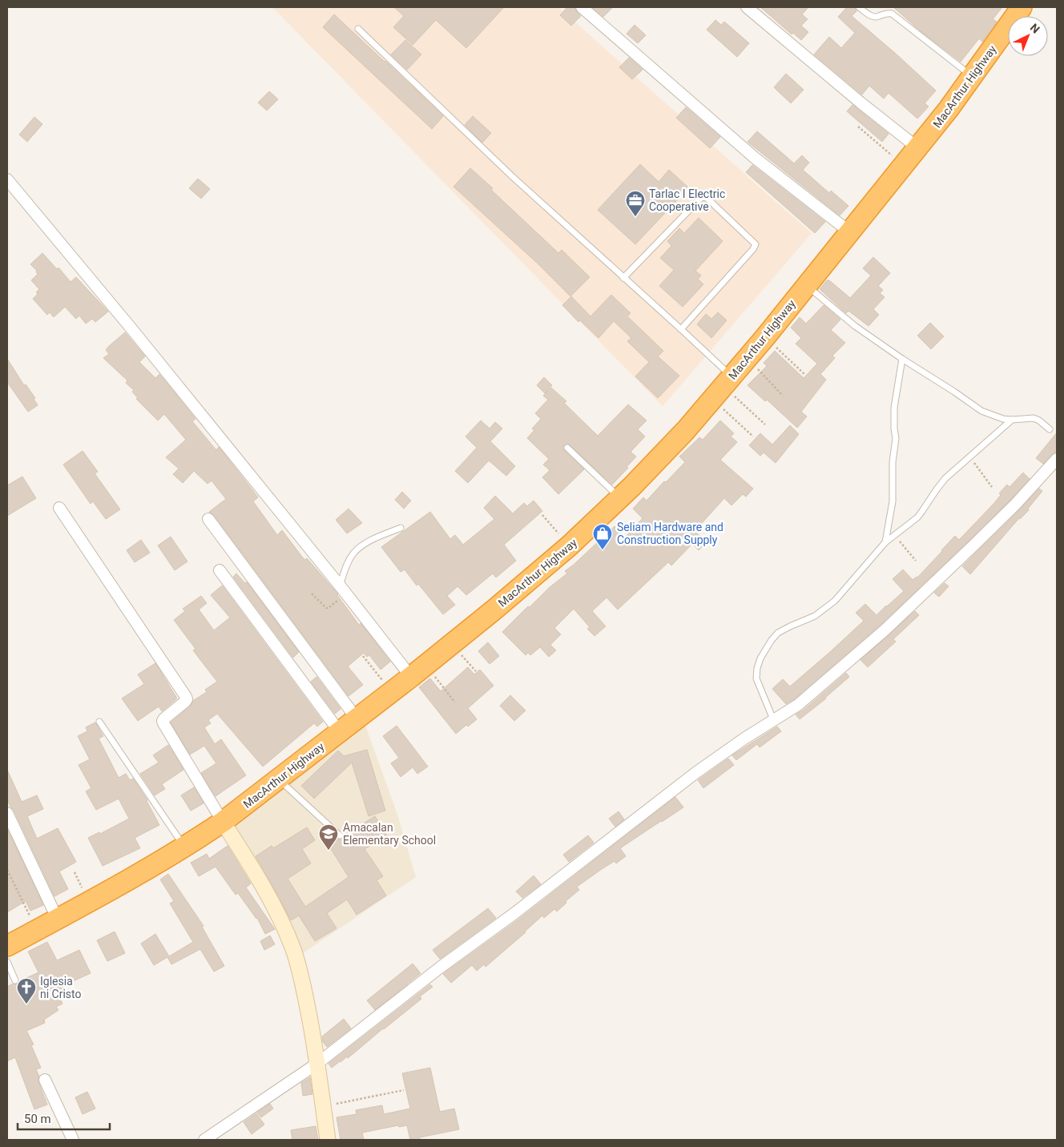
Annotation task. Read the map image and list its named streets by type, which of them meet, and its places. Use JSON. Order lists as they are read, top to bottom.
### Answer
{
  "streets": {
    "highway": ["MacArthur Highway"]
  },
  "places": {
    "office": ["Tarlac I Electric Cooperative"],
    "shop": ["Seliam Hardware and Construction Supply"],
    "school or university": ["Amacalan Elementary School"],
    "church": ["Iglesia ni Cristo"]
  },
  "scale_bar": "50 m",
  "north": "top right"
}
